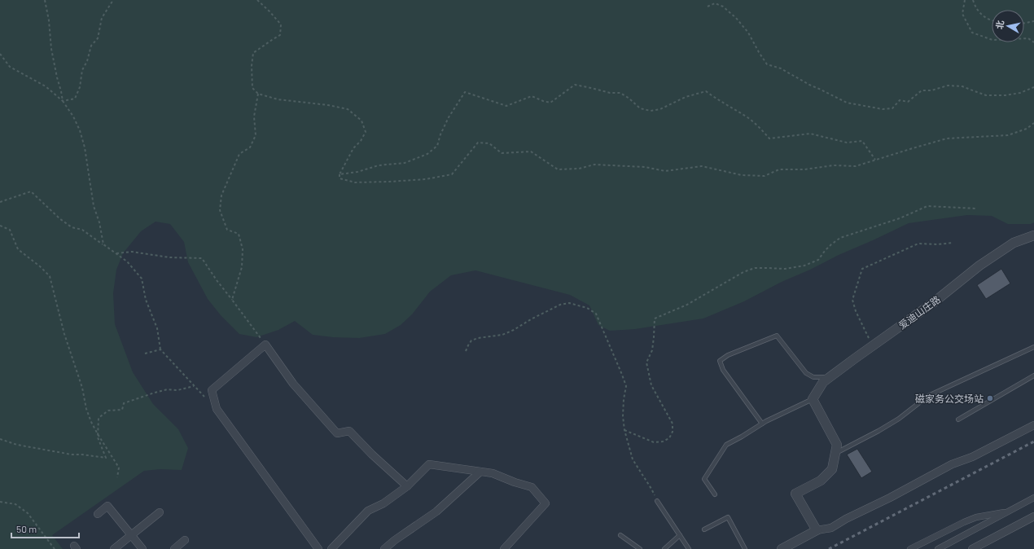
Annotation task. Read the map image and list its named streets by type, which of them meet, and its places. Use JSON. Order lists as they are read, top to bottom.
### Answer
{
  "streets": {
    "street": ["爱迪山庄路"]
  },
  "places": ["磁家务公交场站"],
  "scale_bar": "50 m",
  "north": "left"
}
